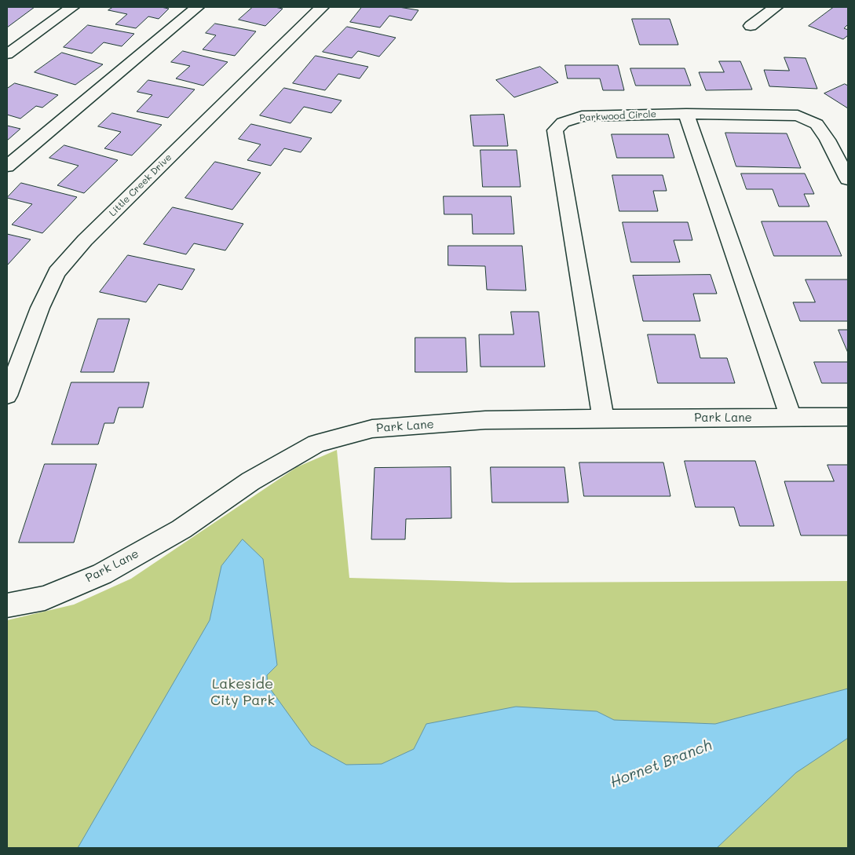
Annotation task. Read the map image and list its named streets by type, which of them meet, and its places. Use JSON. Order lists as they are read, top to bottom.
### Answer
{
  "streets": {
    "street": ["Parkwood Circle", "Little Creek Drive", "Park Lane"]
  },
  "crossings": [
    ["Parkwood Circle", "Park Lane"]
  ],
  "water": ["Hornet Branch"],
  "parks": ["Lakeside City Park"]
}
